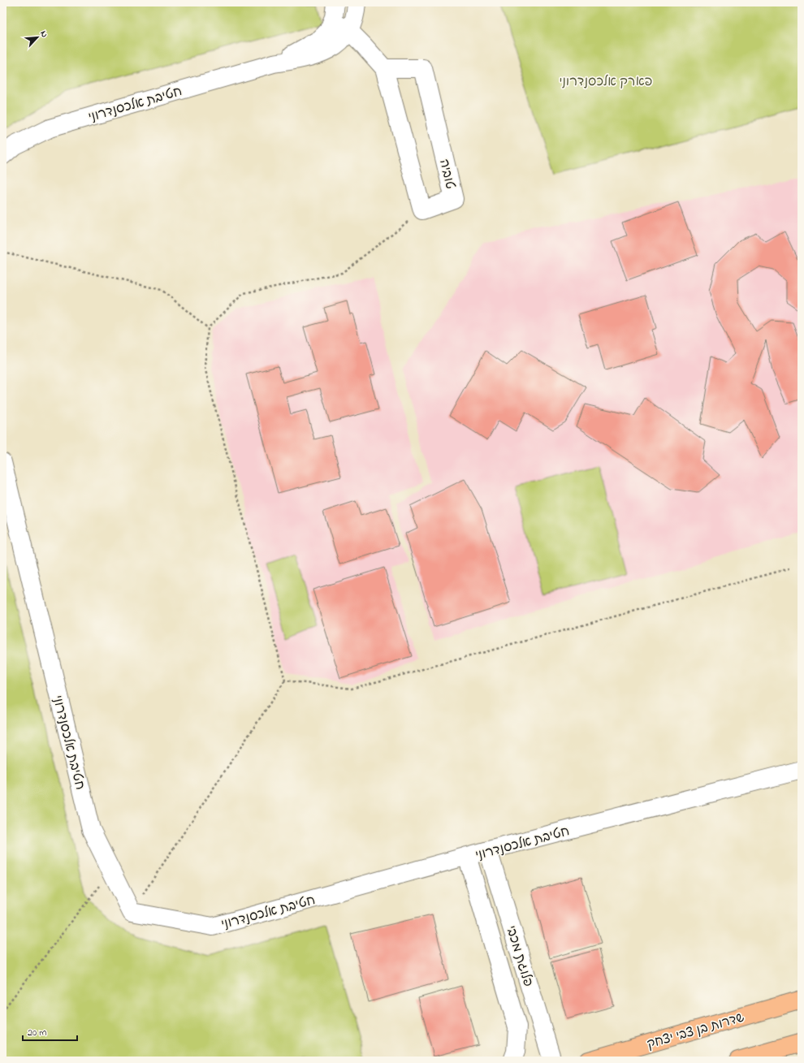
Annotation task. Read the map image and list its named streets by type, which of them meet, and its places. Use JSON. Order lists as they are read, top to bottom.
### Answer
{
  "streets": {
    "main road": ["שדרות בן צבי יצחק"],
    "street": ["חטיבת אלכסנדרוני", "טוביה", "פלוגת מכבי"]
  },
  "crossings": [
    ["חטיבת אלכסנדרוני", "פלוגת מכבי"]
  ],
  "parks": ["פארק אלכסנדרוני"],
  "scale_bar": "20 m",
  "north": "top right"
}
